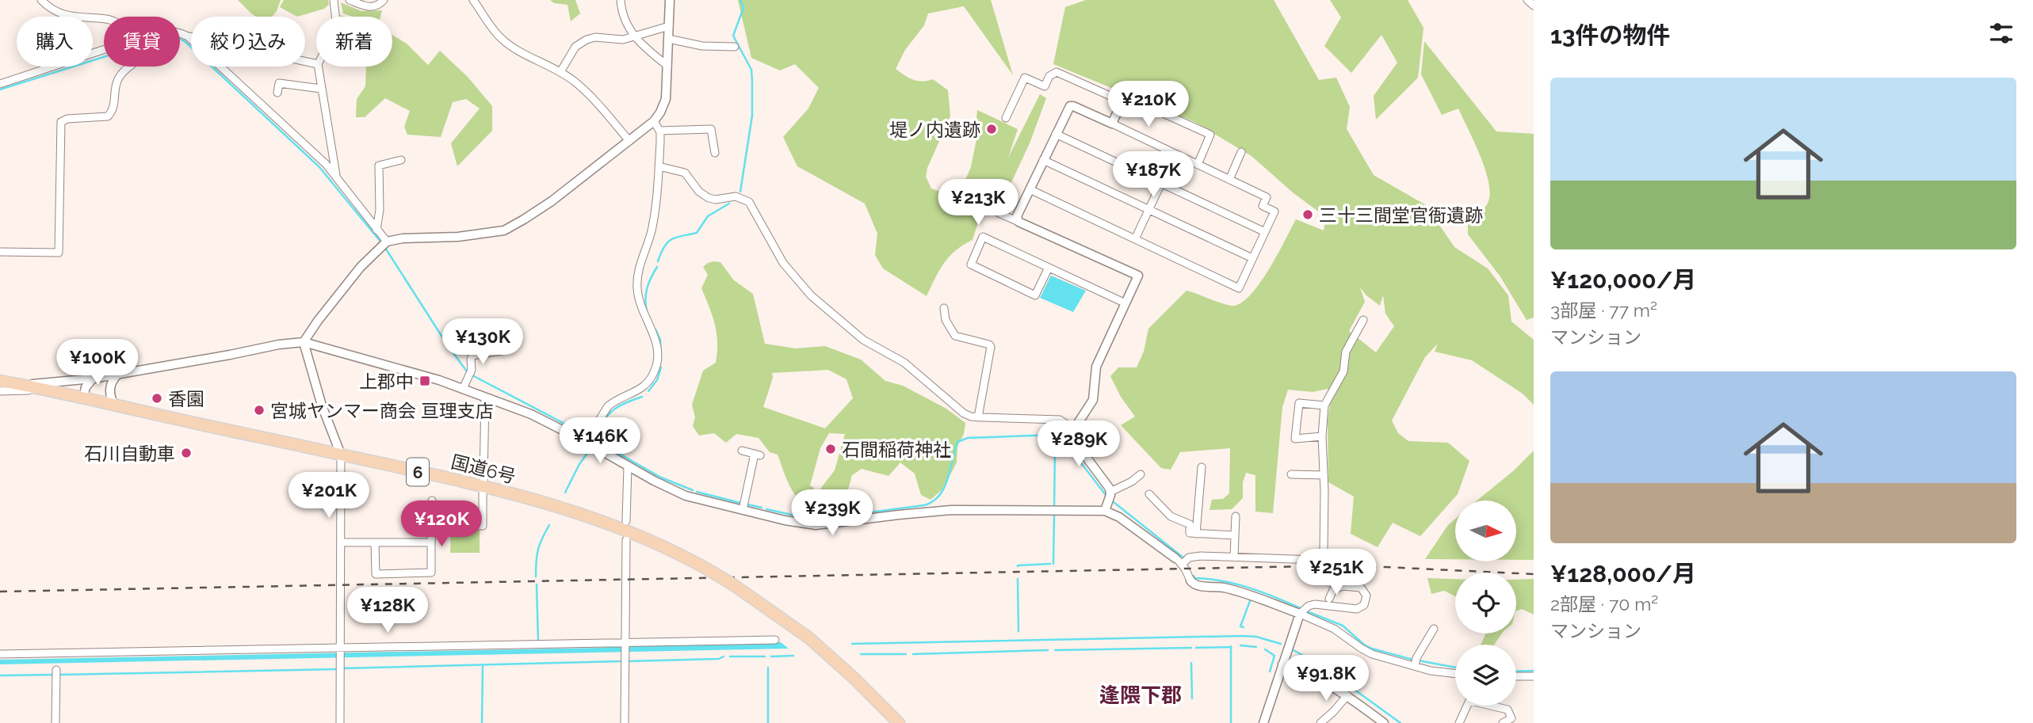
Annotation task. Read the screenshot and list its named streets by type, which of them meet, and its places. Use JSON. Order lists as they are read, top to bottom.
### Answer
{
  "streets": {
    "highway": ["国道6号", "6"]
  },
  "districts": ["逢隈下郡"],
  "places": {
    "other": [
      "堤ノ内遺跡",
      "三十三間堂官衙遺跡",
      "香園",
      "宮城ヤンマー商会 亘理支店",
      "石間稲荷神社",
      "石川自動車"
    ],
    "transit": ["上郡中"]
  },
  "north": "right",
  "page": {
    "heading": "13件の物件",
    "chip": [
      "購入",
      "賃貸",
      "絞り込み",
      "新着"
    ],
    "list": [
      {
        "name": "¥120,000/月",
        "note": "3部屋 · 77 m² · マンション"
      },
      {
        "name": "¥128,000/月",
        "note": "2部屋 · 70 m² · マンション"
      }
    ],
    "price": [
      "¥210K",
      "¥187K",
      "¥213K",
      "¥130K",
      "¥100K",
      "¥146K",
      "¥289K",
      "¥201K",
      "¥239K",
      "¥120K",
      "¥251K",
      "¥128K",
      "¥91.8K"
    ]
  }
}
